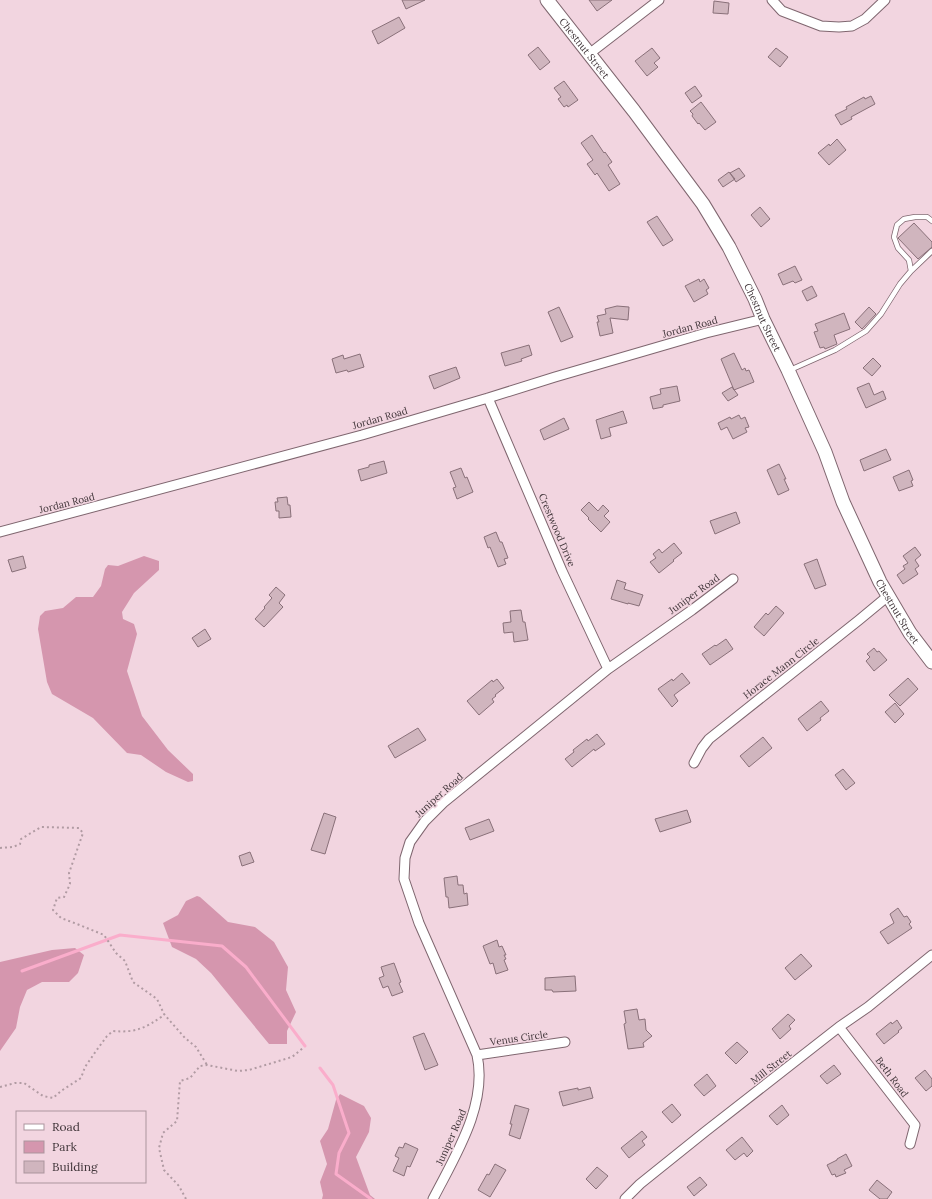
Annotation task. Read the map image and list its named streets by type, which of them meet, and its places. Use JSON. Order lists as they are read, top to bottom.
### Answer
{
  "streets": {
    "main road": ["Chestnut Street"],
    "street": [
      "Jordan Road",
      "Crestwood Drive",
      "Juniper Road",
      "Horace Mann Circle",
      "Venus Circle",
      "Mill Street",
      "Beth Road"
    ]
  },
  "crossings": [
    ["Chestnut Street", "Jordan Road"],
    ["Chestnut Street", "Horace Mann Circle"],
    ["Jordan Road", "Crestwood Drive"],
    ["Crestwood Drive", "Juniper Road"],
    ["Juniper Road", "Venus Circle"],
    ["Mill Street", "Beth Road"]
  ],
  "legend": ["Road", "Park", "Building"]
}
